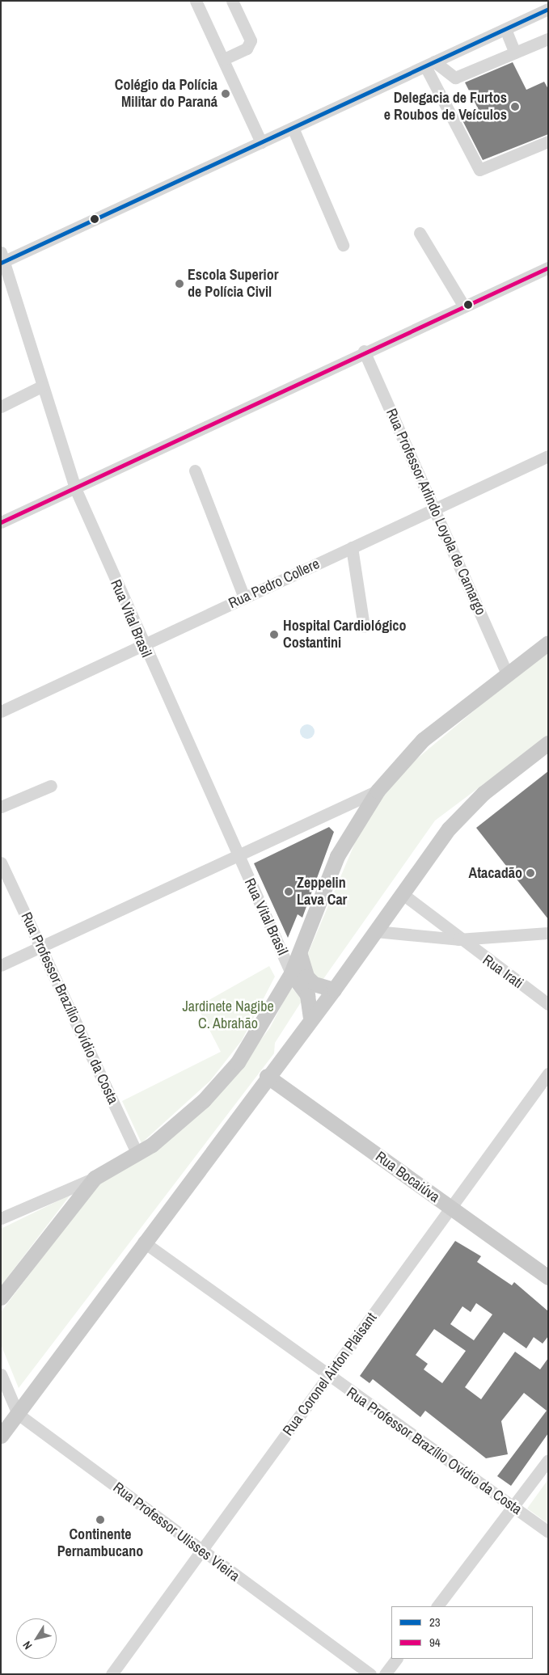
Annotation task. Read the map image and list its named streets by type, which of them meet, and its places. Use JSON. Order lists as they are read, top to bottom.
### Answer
{
  "streets": {
    "main road": ["Rua Bocaiúva"],
    "street": [
      "Rua Professor Arlindo Loyola de Camargo",
      "Rua Pedro Collere",
      "Rua Vital Brasil",
      "Rua Irati",
      "Rua Professor Brazílio Ovídio da Costa",
      "Rua Coronel Airton Plaisant",
      "Rua Professor Ulisses Vieira"
    ]
  },
  "crossings": [
    ["Rua Professor Arlindo Loyola de Camargo", "Rua Pedro Collere"],
    ["Rua Pedro Collere", "Rua Vital Brasil"],
    ["Rua Professor Brazílio Ovídio da Costa", "Rua Coronel Airton Plaisant"],
    ["Rua Bocaiúva", "Rua Coronel Airton Plaisant"],
    ["Rua Coronel Airton Plaisant", "Rua Professor Ulisses Vieira"]
  ],
  "parks": ["Jardinete Nagibe C. Abrahão"],
  "places": [
    "Colégio da Polícia Militar do Paraná",
    "Delegacia de Furtos e Roubos de Veículos",
    "Escola Superior de Polícia Civil",
    "Hospital Cardiológico Costantini",
    "Atacadão",
    "Zeppelin Lava Car",
    "Continente Pernambucano"
  ],
  "lines": ["transit line 23", "transit line 94"],
  "legend": ["23", "94"],
  "north": "bottom left"
}
